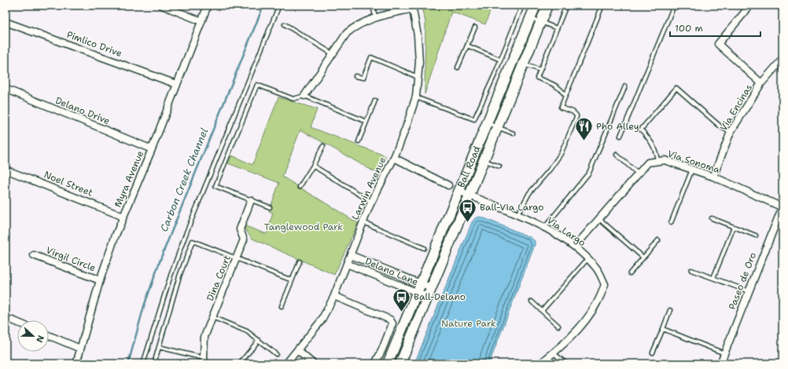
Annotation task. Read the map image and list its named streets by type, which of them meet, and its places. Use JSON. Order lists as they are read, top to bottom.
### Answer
{
  "streets": {
    "main road": ["Ball Road"],
    "street": [
      "Pimlico Drive",
      "Via Encinas",
      "Delano Drive",
      "Via Sonoma",
      "Myra Avenue",
      "Noel Street",
      "Larwin Avenue",
      "Via Largo",
      "Virgil Circle",
      "Delano Lane",
      "Dina Court",
      "Paseo de Oro"
    ]
  },
  "crossings": [
    ["Pimlico Drive", "Myra Avenue"],
    ["Via Encinas", "Via Sonoma"],
    ["Delano Drive", "Myra Avenue"],
    ["Via Sonoma", "Via Largo"],
    ["Via Sonoma", "Paseo de Oro"],
    ["Ball Road", "Via Largo"],
    ["Ball Road", "Delano Lane"],
    ["Myra Avenue", "Noel Street"],
    ["Myra Avenue", "Virgil Circle"],
    ["Larwin Avenue", "Delano Lane"]
  ],
  "water": ["Carbon Creek Channel"],
  "parks": ["Tanglewood Park", "Nature Park"],
  "places": {
    "restaurant": ["Pho Alley"],
    "bus stop": ["Ball-Via Largo", "Ball-Delano"]
  },
  "scale_bar": "100 m",
  "north": "right"
}
